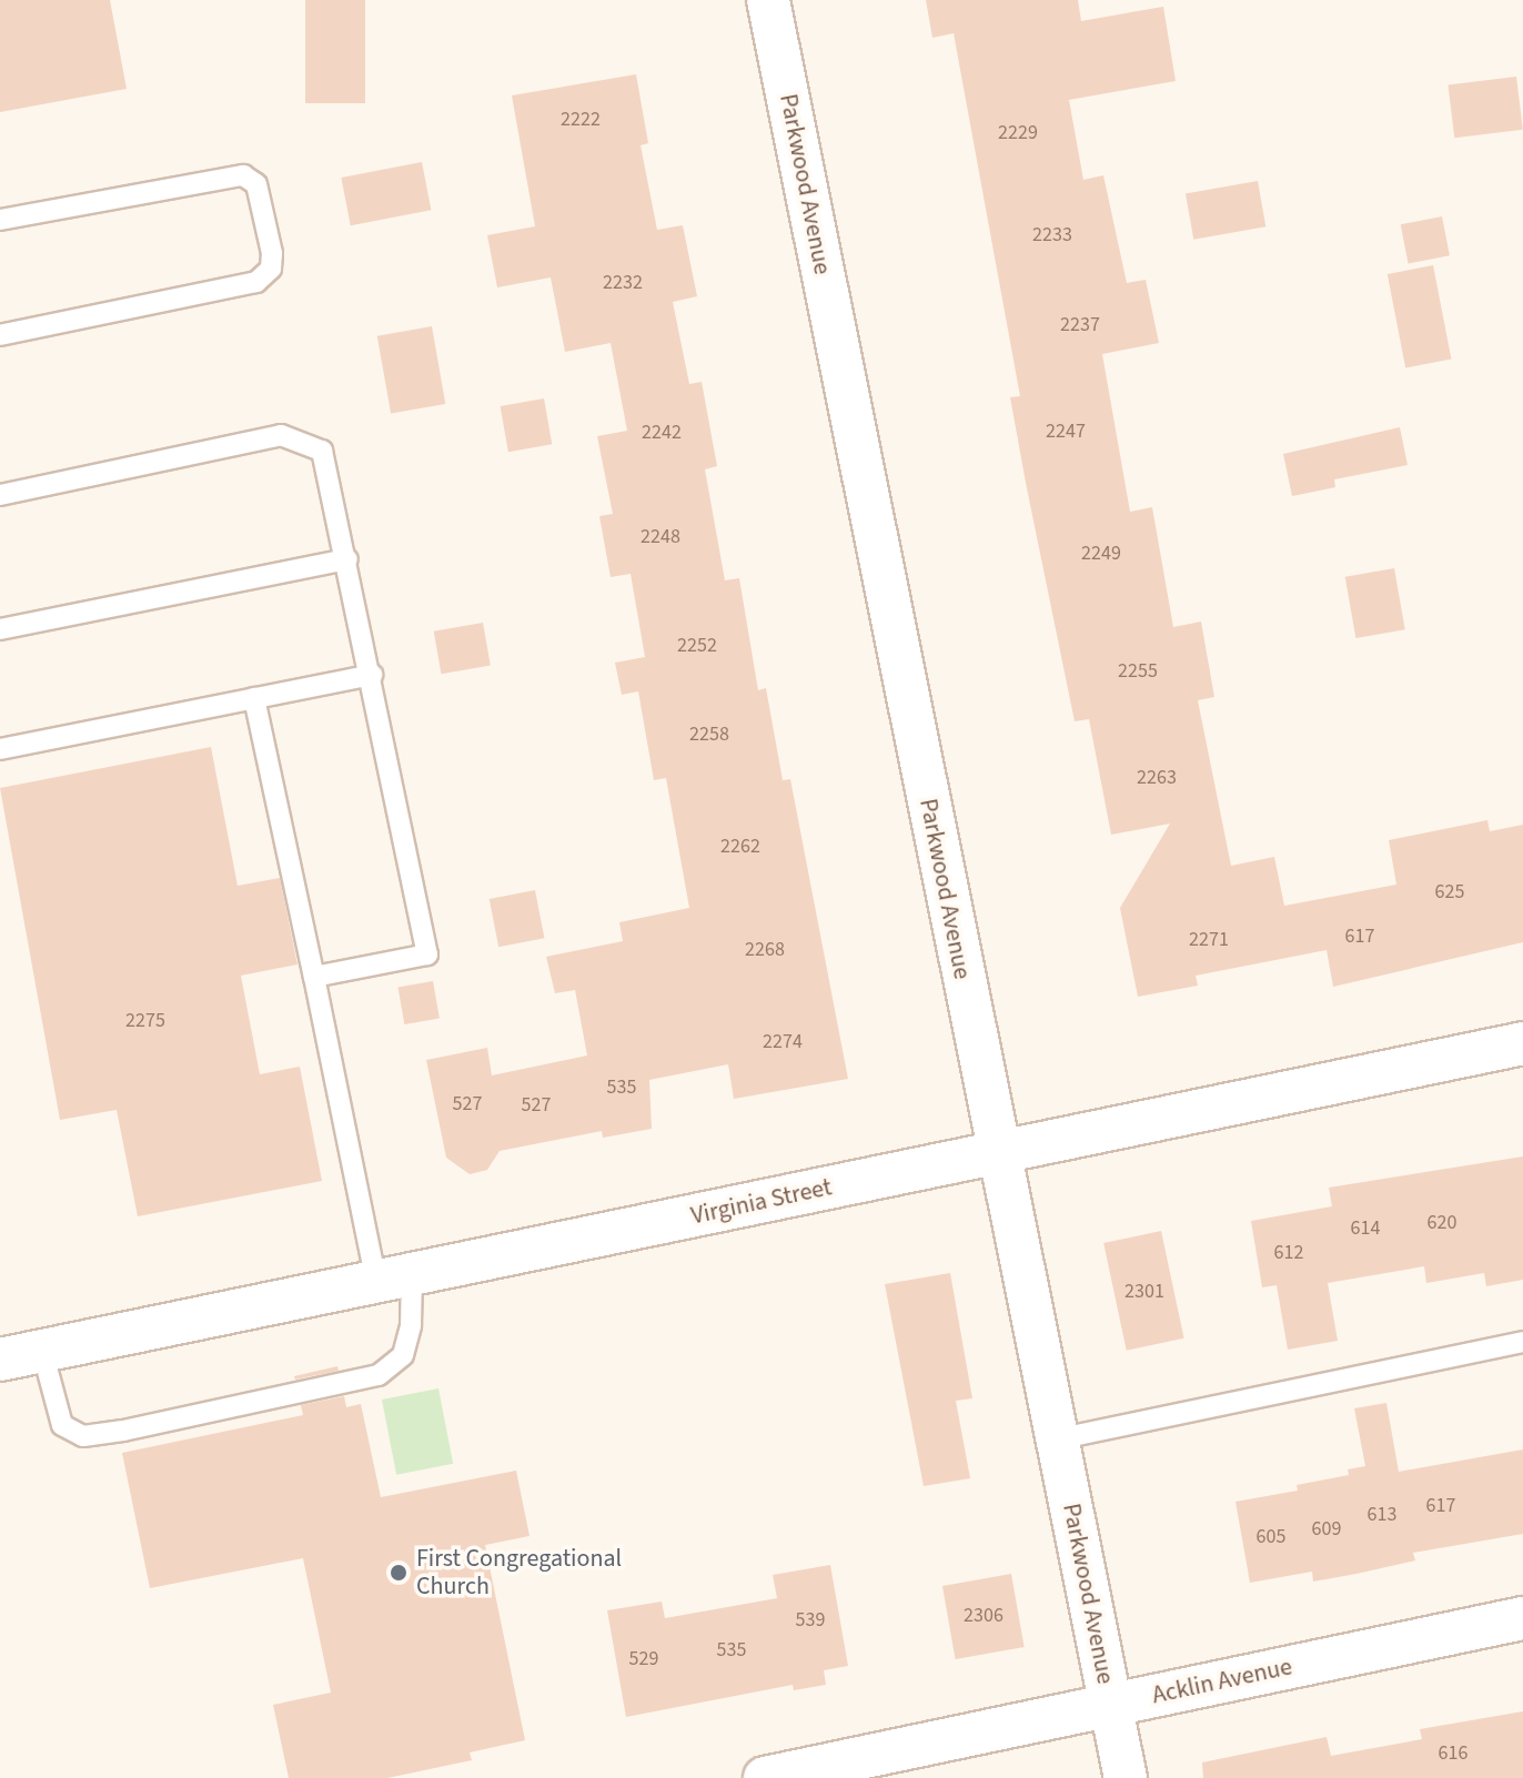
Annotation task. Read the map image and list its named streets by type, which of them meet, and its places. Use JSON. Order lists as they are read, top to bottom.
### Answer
{
  "streets": {
    "street": ["Parkwood Avenue", "Virginia Street", "Acklin Avenue"]
  },
  "crossings": [
    ["Parkwood Avenue", "Virginia Street"],
    ["Parkwood Avenue", "Acklin Avenue"]
  ],
  "places": ["First Congregational Church"],
  "house_numbers": [
    "2222",
    "2229",
    "2233",
    "2232",
    "2237",
    "2247",
    "2242",
    "2248",
    "2249",
    "2252",
    "2255",
    "2258",
    "2263",
    "2262",
    "625",
    "617",
    "2271",
    "2268",
    "2275",
    "2274",
    "535",
    "527",
    "527",
    "620",
    "614",
    "612",
    "2301",
    "617",
    "613",
    "609",
    "605",
    "2306",
    "539",
    "535",
    "529",
    "616"
  ]
}
